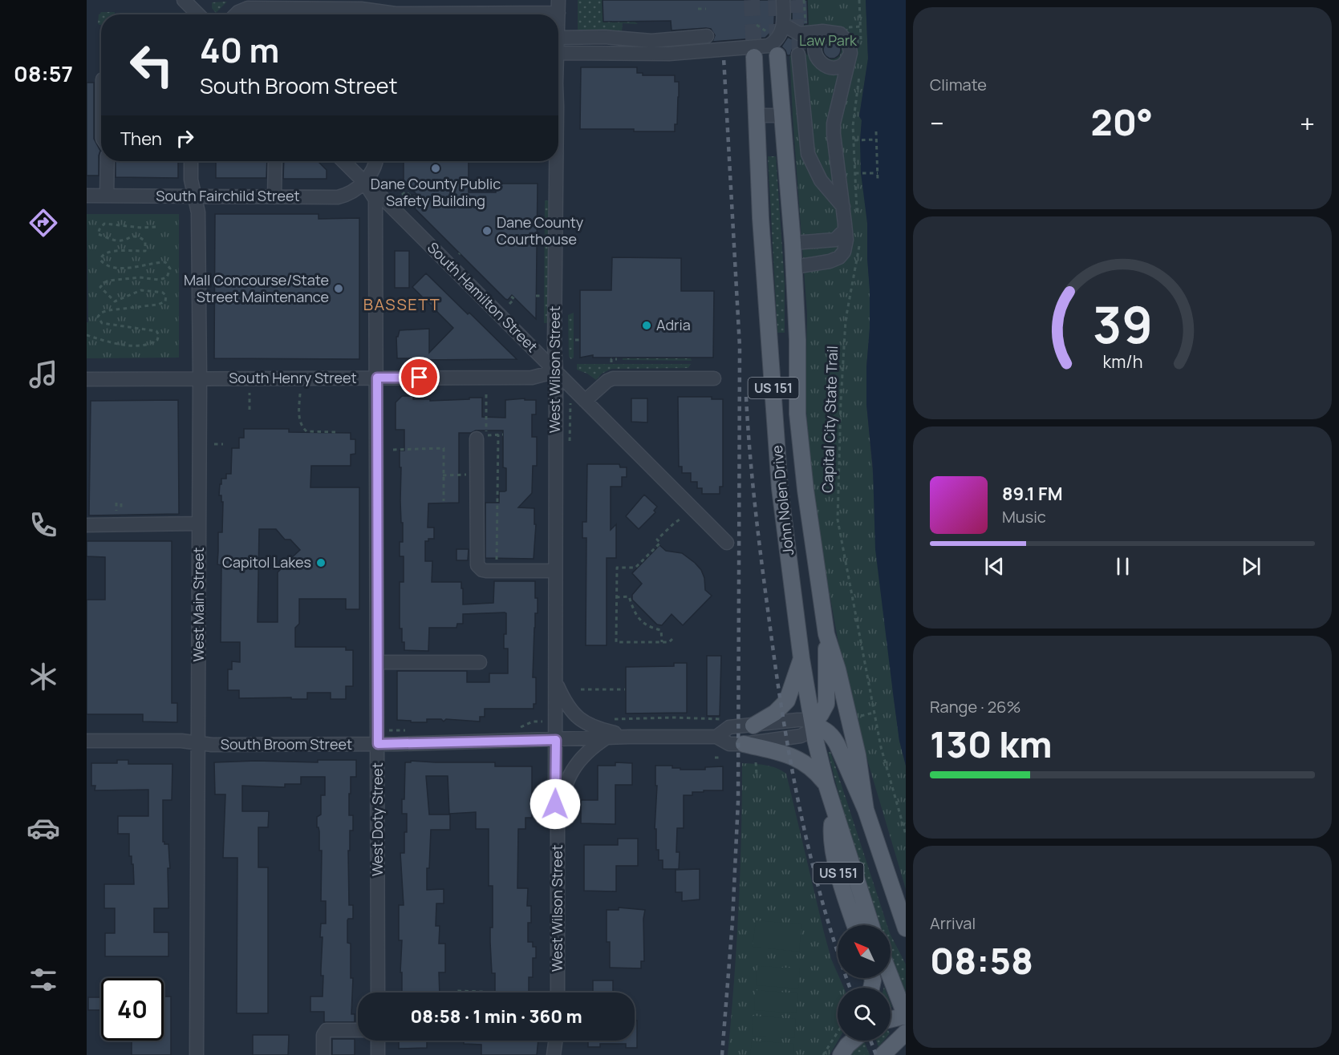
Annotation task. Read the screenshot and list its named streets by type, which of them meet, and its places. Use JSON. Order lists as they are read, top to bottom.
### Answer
{
  "streets": {
    "main road": ["US 151", "John Nolen Drive"],
    "street": [
      "South Fairchild Street",
      "South Hamilton Street",
      "West Wilson Street",
      "South Henry Street",
      "West Main Street",
      "South Broom Street",
      "West Doty Street"
    ],
    "path": ["Capital City State Trail"]
  },
  "crossings": [
    ["South Fairchild Street", "South Hamilton Street"],
    ["South Fairchild Street", "West Main Street"],
    ["South Fairchild Street", "West Doty Street"],
    ["South Hamilton Street", "West Wilson Street"],
    ["South Hamilton Street", "South Henry Street"],
    ["South Hamilton Street", "West Doty Street"],
    ["West Wilson Street", "South Henry Street"],
    ["West Wilson Street", "South Broom Street"],
    ["South Henry Street", "West Main Street"],
    ["South Henry Street", "West Doty Street"],
    ["US 151", "John Nolen Drive"],
    ["John Nolen Drive", "South Broom Street"],
    ["West Main Street", "South Broom Street"],
    ["South Broom Street", "West Doty Street"]
  ],
  "districts": ["BASSETT"],
  "parks": ["Law Park"],
  "places": [
    "Dane County Public Safety Building",
    "Dane County Courthouse",
    "Mall Concourse/State Street Maintenance",
    "Adria",
    "Capitol Lakes"
  ],
  "north": "top left",
  "page": {
    "tabs": "08:57",
    "tile": [
      "Climate",
      ["Range · 26%", "130 km"],
      ["Arrival", "08:58"]
    ],
    "turn": ["40 m", "South Broom Street"],
    "heat": ["−", "20°", "+"],
    "then": "Then",
    "song": ["89.1 FM", "Music"],
    "limit": "40",
    "trip": "08:58 · 1 min · 360 m",
    "gauge": ["39", "km/h"]
  }
}
